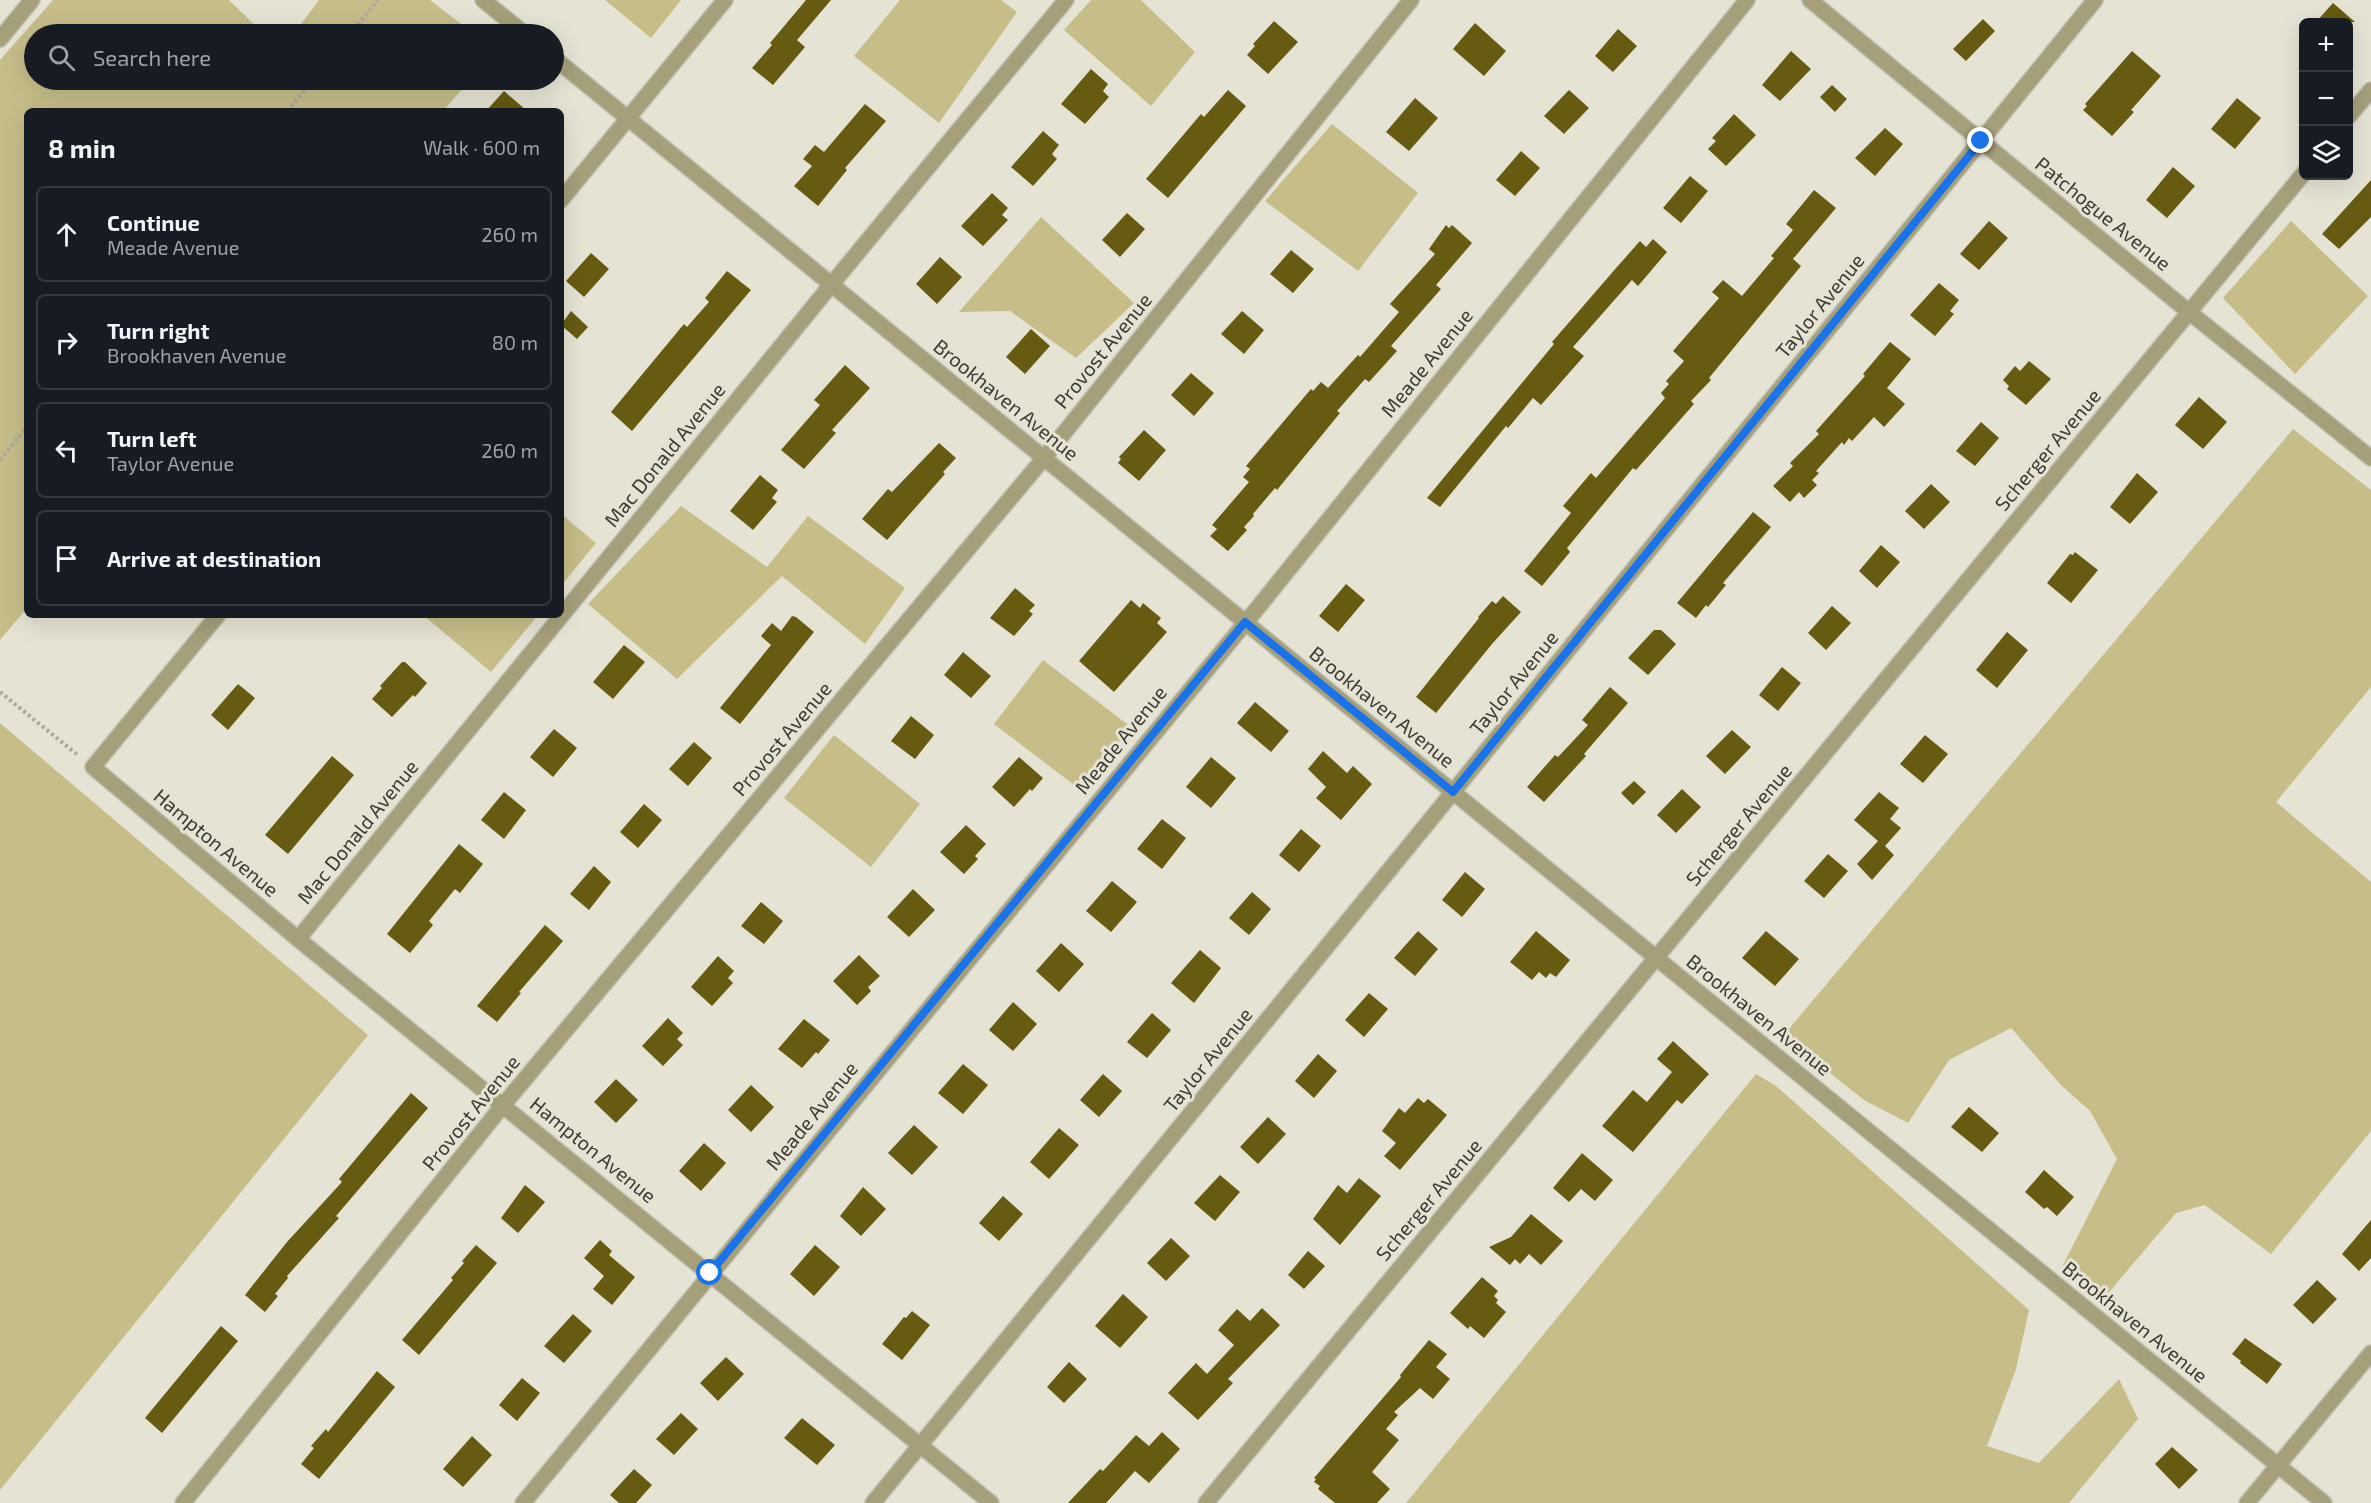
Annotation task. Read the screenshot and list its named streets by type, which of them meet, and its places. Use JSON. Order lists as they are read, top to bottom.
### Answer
{
  "streets": {
    "street": [
      "Patchogue Avenue",
      "Taylor Avenue",
      "Provost Avenue",
      "Meade Avenue",
      "Brookhaven Avenue",
      "Scherger Avenue",
      "Mac Donald Avenue",
      "Hampton Avenue"
    ]
  },
  "crossings": [
    ["Patchogue Avenue", "Taylor Avenue"],
    ["Patchogue Avenue", "Scherger Avenue"],
    ["Taylor Avenue", "Brookhaven Avenue"],
    ["Taylor Avenue", "Hampton Avenue"],
    ["Provost Avenue", "Brookhaven Avenue"],
    ["Provost Avenue", "Hampton Avenue"],
    ["Meade Avenue", "Brookhaven Avenue"],
    ["Meade Avenue", "Hampton Avenue"],
    ["Brookhaven Avenue", "Scherger Avenue"],
    ["Brookhaven Avenue", "Mac Donald Avenue"],
    ["Mac Donald Avenue", "Hampton Avenue"]
  ],
  "page": {
    "map_buttons": ["+", "−"],
    "search": "Search here",
    "heading": ["8 min", "Walk · 600 m"],
    "list": [
      ["Continue", "Meade Avenue", "260 m"],
      ["Turn right", "Brookhaven Avenue", "80 m"],
      ["Turn left", "Taylor Avenue", "260 m"],
      "Arrive at destination"
    ]
  }
}
